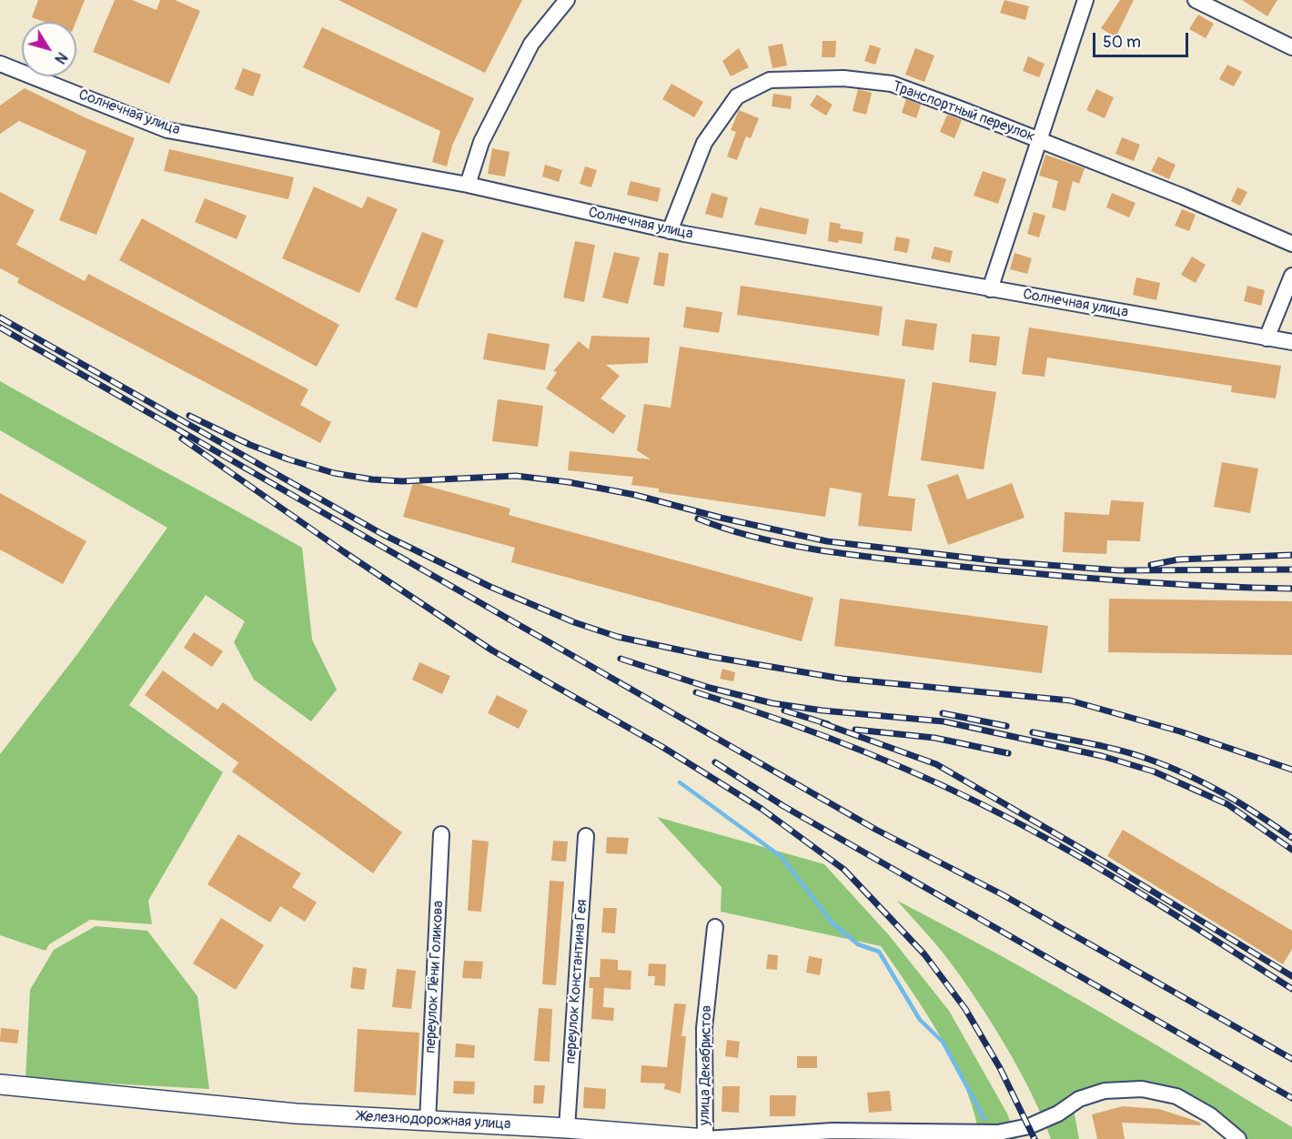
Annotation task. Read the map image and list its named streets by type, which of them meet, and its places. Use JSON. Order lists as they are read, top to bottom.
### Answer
{
  "streets": {
    "street": [
      "Транспортный переулок",
      "Солнечная улица",
      "переулок Лёни Голикова",
      "переулок Константина Гея",
      "улица Декабристов",
      "Железнодорожная улица"
    ]
  },
  "crossings": [
    ["Транспортный переулок", "Солнечная улица"],
    ["переулок Лёни Голикова", "Железнодорожная улица"],
    ["переулок Константина Гея", "Железнодорожная улица"],
    ["улица Декабристов", "Железнодорожная улица"]
  ],
  "scale_bar": "50 m",
  "north": "bottom right"
}
